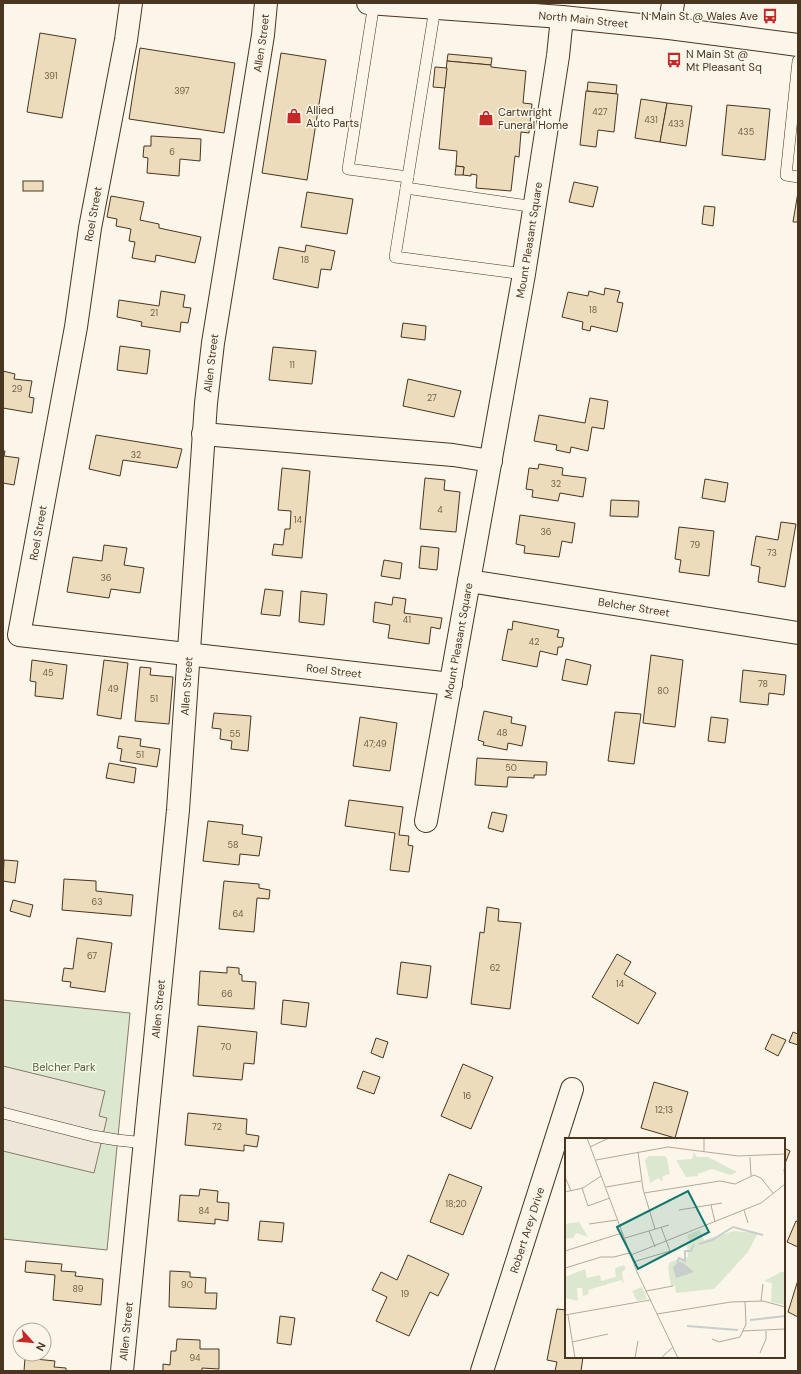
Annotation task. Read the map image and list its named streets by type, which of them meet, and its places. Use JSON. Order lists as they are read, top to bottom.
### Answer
{
  "streets": {
    "street": [
      "North Main Street",
      "Allen Street",
      "Roel Street",
      "Mount Pleasant Square",
      "Belcher Street",
      "Robert Arey Drive"
    ]
  },
  "crossings": [
    ["North Main Street", "Mount Pleasant Square"],
    ["Allen Street", "Roel Street"],
    ["Roel Street", "Mount Pleasant Square"],
    ["Mount Pleasant Square", "Belcher Street"]
  ],
  "parks": ["Belcher Park"],
  "places": {
    "bus stop": ["N Main St @ Wales Ave", "N Main St @ Mt Pleasant Sq"],
    "shop": ["Allied Auto Parts", "Cartwright Funeral Home"]
  },
  "house_numbers": [
    "391",
    "397",
    "427",
    "431",
    "433",
    "435",
    "6",
    "18",
    "18",
    "21",
    "11",
    "29",
    "27",
    "32",
    "32",
    "4",
    "14",
    "36",
    "79",
    "73",
    "36",
    "41",
    "42",
    "45",
    "78",
    "49",
    "80",
    "51",
    "48",
    "55",
    "47;49",
    "51",
    "50",
    "58",
    "63",
    "64",
    "67",
    "62",
    "14",
    "66",
    "70",
    "16",
    "12;13",
    "72",
    "18;20",
    "84",
    "90",
    "89",
    "19",
    "94"
  ],
  "north": "bottom right"
}
